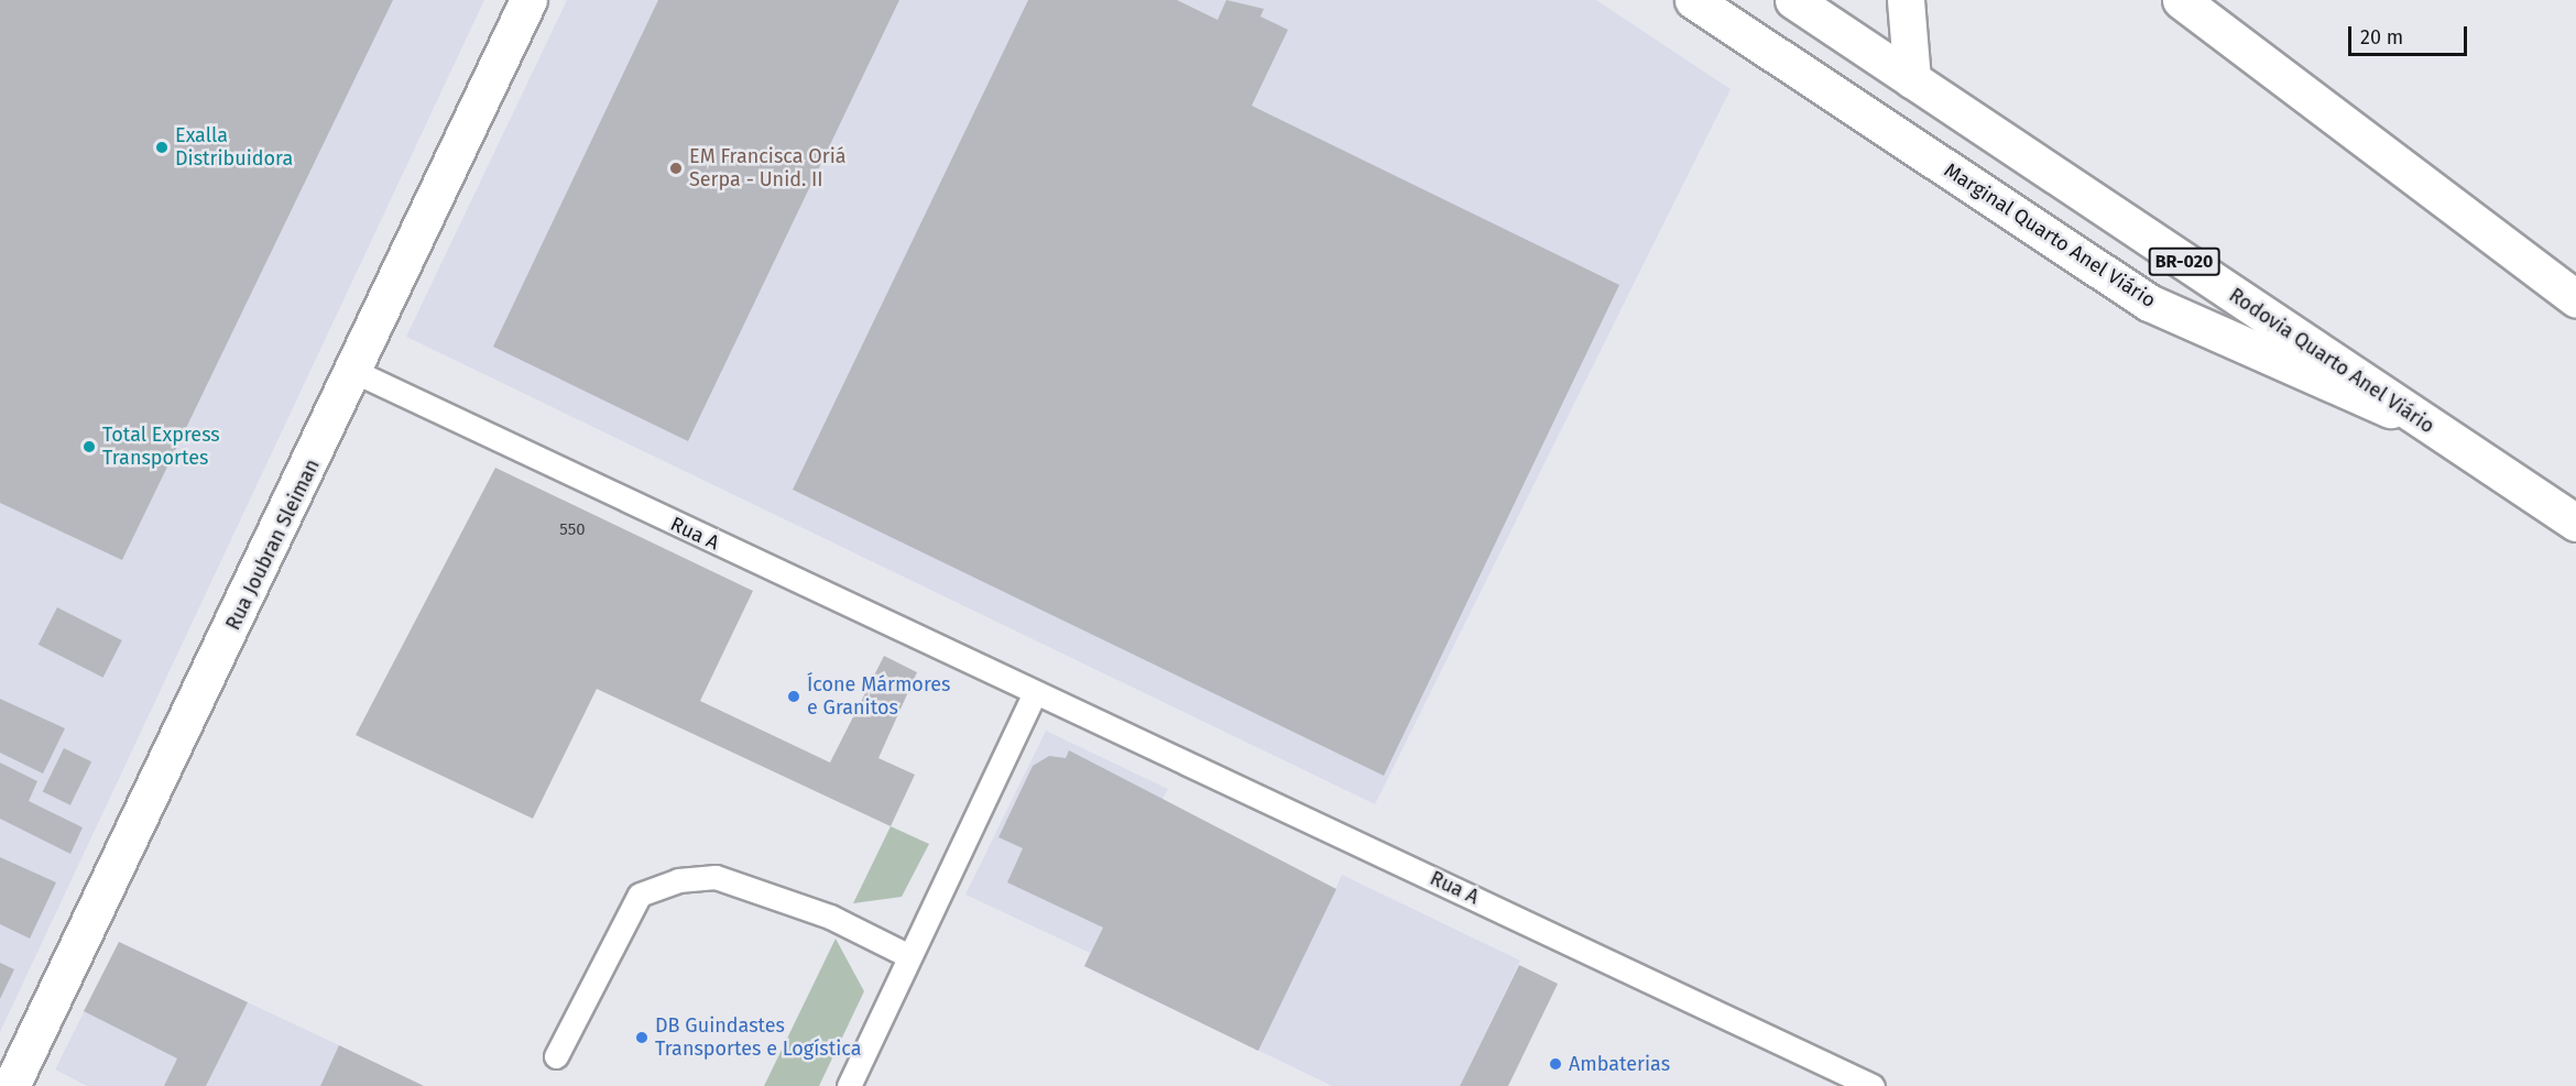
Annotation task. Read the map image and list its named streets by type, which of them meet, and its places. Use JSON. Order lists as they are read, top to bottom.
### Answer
{
  "streets": {
    "main road": [
      "Marginal Quarto Anel Viário",
      "BR-020",
      "Rodovia Quarto Anel Viário",
      "Rua Joubran Sleiman"
    ],
    "lane": ["Rua A"]
  },
  "crossings": [
    ["Marginal Quarto Anel Viário", "Rodovia Quarto Anel Viário"],
    ["Rua A", "Rua Joubran Sleiman"]
  ],
  "places": [
    "Exalla Distribuidora",
    "EM Francisca Oriá Serpa - Unid. II",
    "Total Express Transportes",
    "Ícone Mármores e Granitos",
    "DB Guindastes Transportes e Logística",
    "Ambaterias"
  ],
  "house_numbers": ["550"],
  "scale_bar": "20 m"
}
